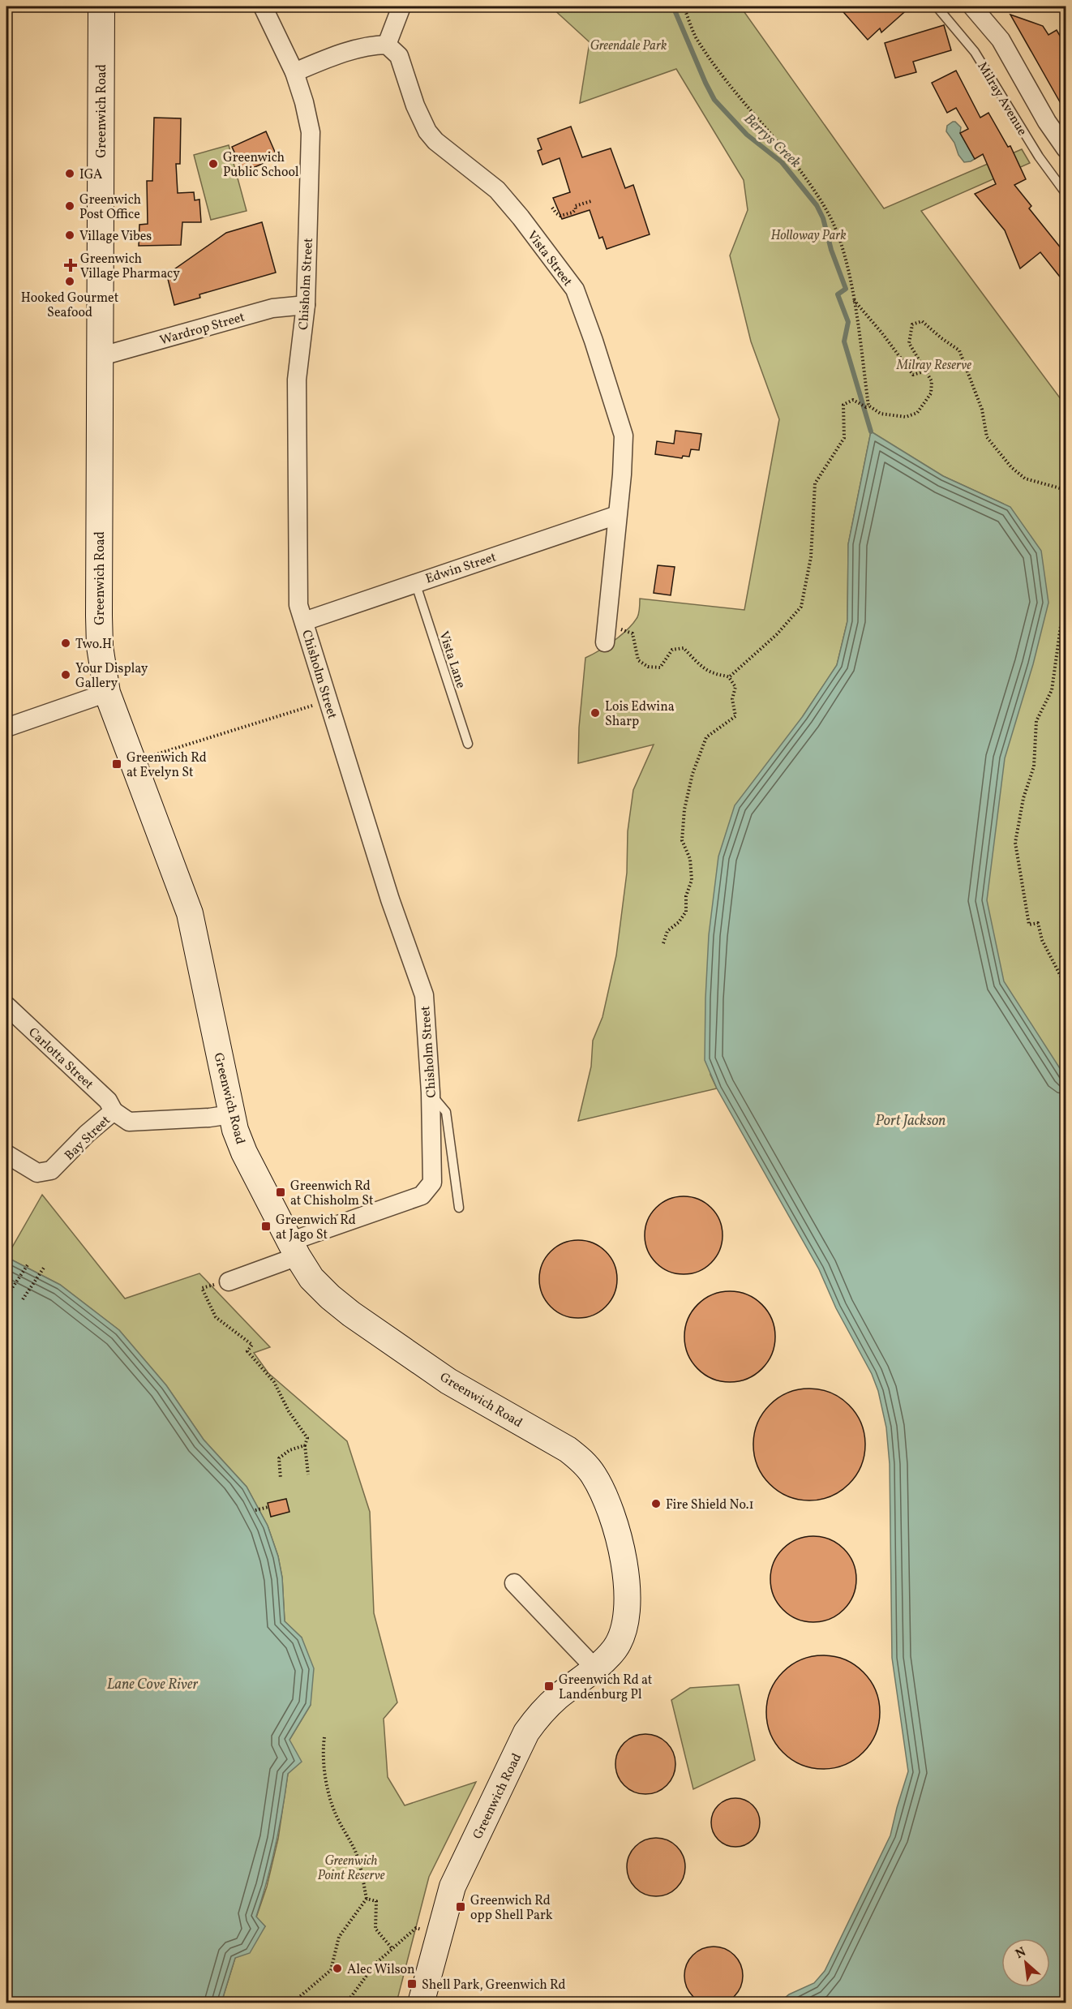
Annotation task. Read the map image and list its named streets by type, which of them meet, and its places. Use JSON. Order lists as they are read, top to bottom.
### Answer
{
  "streets": {
    "street": [
      "Milray Avenue",
      "Greenwich Road",
      "Vista Street",
      "Chisholm Street",
      "Wardrop Street",
      "Edwin Street",
      "Carlotta Street",
      "Bay Street"
    ],
    "lane": ["Vista Lane"]
  },
  "crossings": [
    ["Greenwich Road", "Chisholm Street"],
    ["Greenwich Road", "Wardrop Street"],
    ["Greenwich Road", "Bay Street"],
    ["Vista Street", "Edwin Street"],
    ["Chisholm Street", "Wardrop Street"],
    ["Chisholm Street", "Edwin Street"],
    ["Edwin Street", "Vista Lane"],
    ["Carlotta Street", "Bay Street"]
  ],
  "water": ["Berrys Creek", "Port Jackson", "Lane Cove River"],
  "parks": [
    "Greendale Park",
    "Holloway Park",
    "Milray Reserve",
    "Greenwich Point Reserve"
  ],
  "places": {
    "other": [
      "Greenwich Public School",
      "IGA",
      "Greenwich Post Office",
      "Village Vibes",
      "Hooked Gourmet Seafood",
      "Two.H",
      "Your Display Gallery",
      "Lois Edwina Sharp",
      "Fire Shield No.1",
      "Alec Wilson"
    ],
    "health": ["Greenwich Village Pharmacy"],
    "transit": [
      "Greenwich Rd at Evelyn St",
      "Greenwich Rd at Chisholm St",
      "Greenwich Rd at Jago St",
      "Greenwich Rd at Landenburg Pl",
      "Greenwich Rd opp Shell Park",
      "Shell Park, Greenwich Rd"
    ]
  },
  "north": "top left"
}
